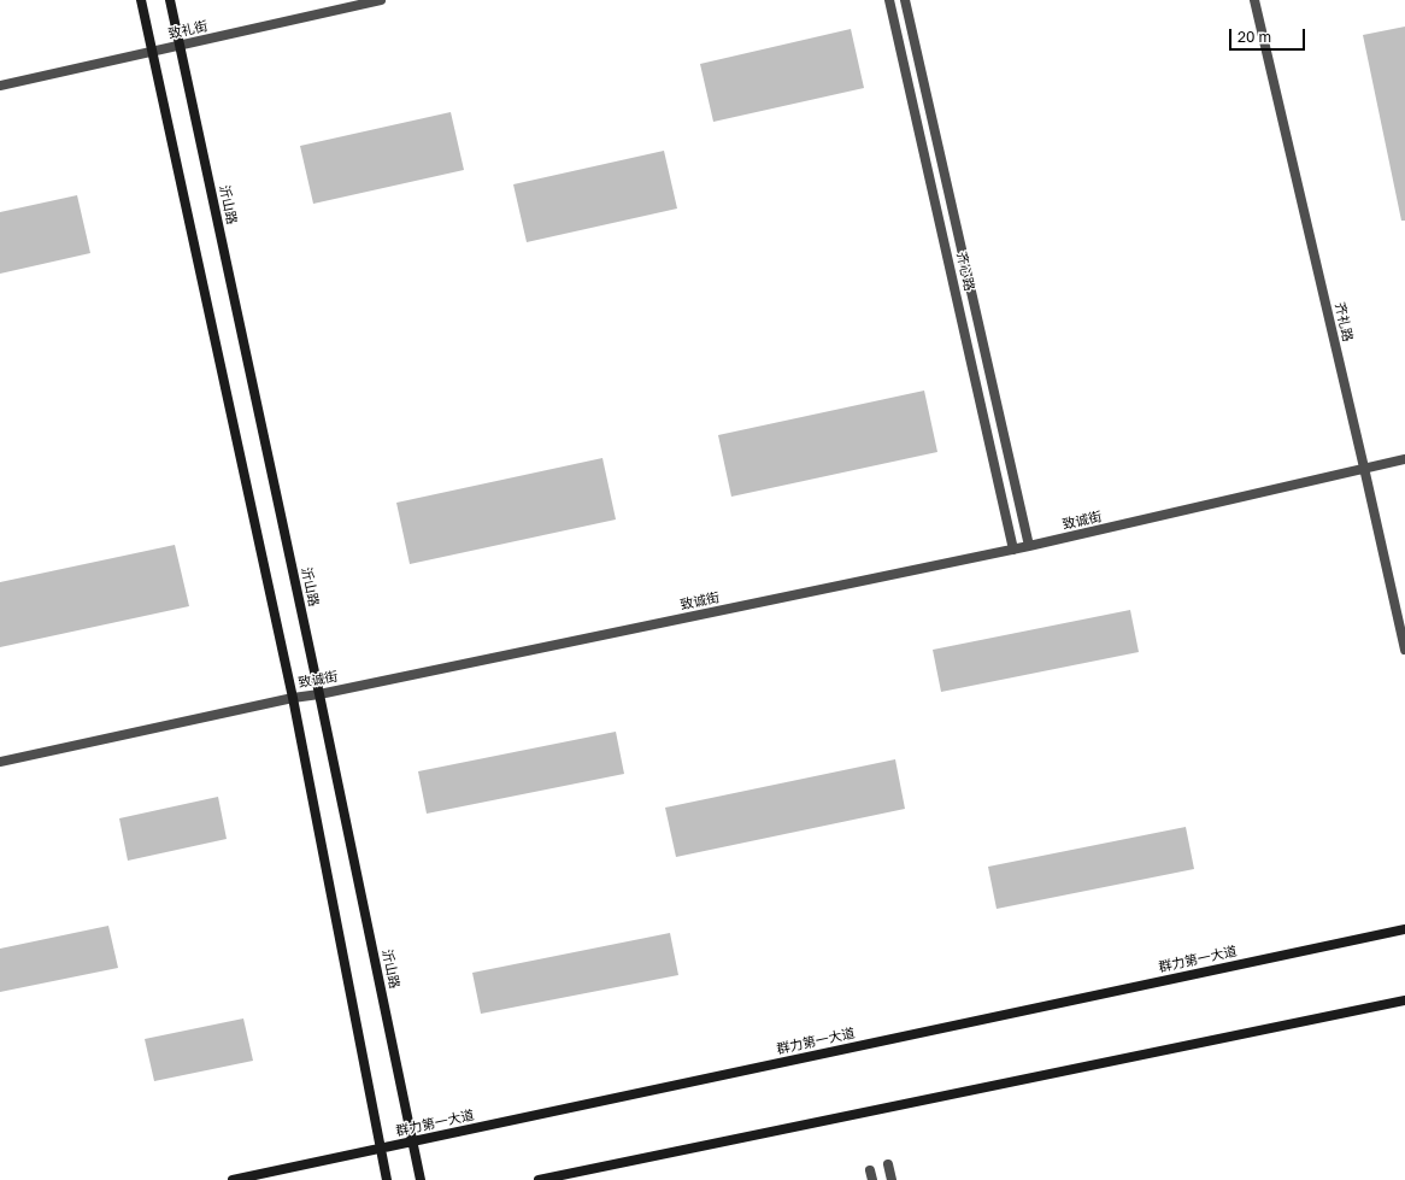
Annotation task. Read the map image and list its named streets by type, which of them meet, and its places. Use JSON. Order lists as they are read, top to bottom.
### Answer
{
  "streets": {
    "main road": ["沂山路", "群力第一大道"],
    "street": [
      "致礼街",
      "齐心路",
      "齐礼路",
      "致诚街"
    ]
  },
  "crossings": [
    ["致礼街", "沂山路"],
    ["沂山路", "致诚街"],
    ["沂山路", "群力第一大道"],
    ["齐心路", "致诚街"],
    ["齐礼路", "致诚街"]
  ],
  "scale_bar": "20 m"
}
